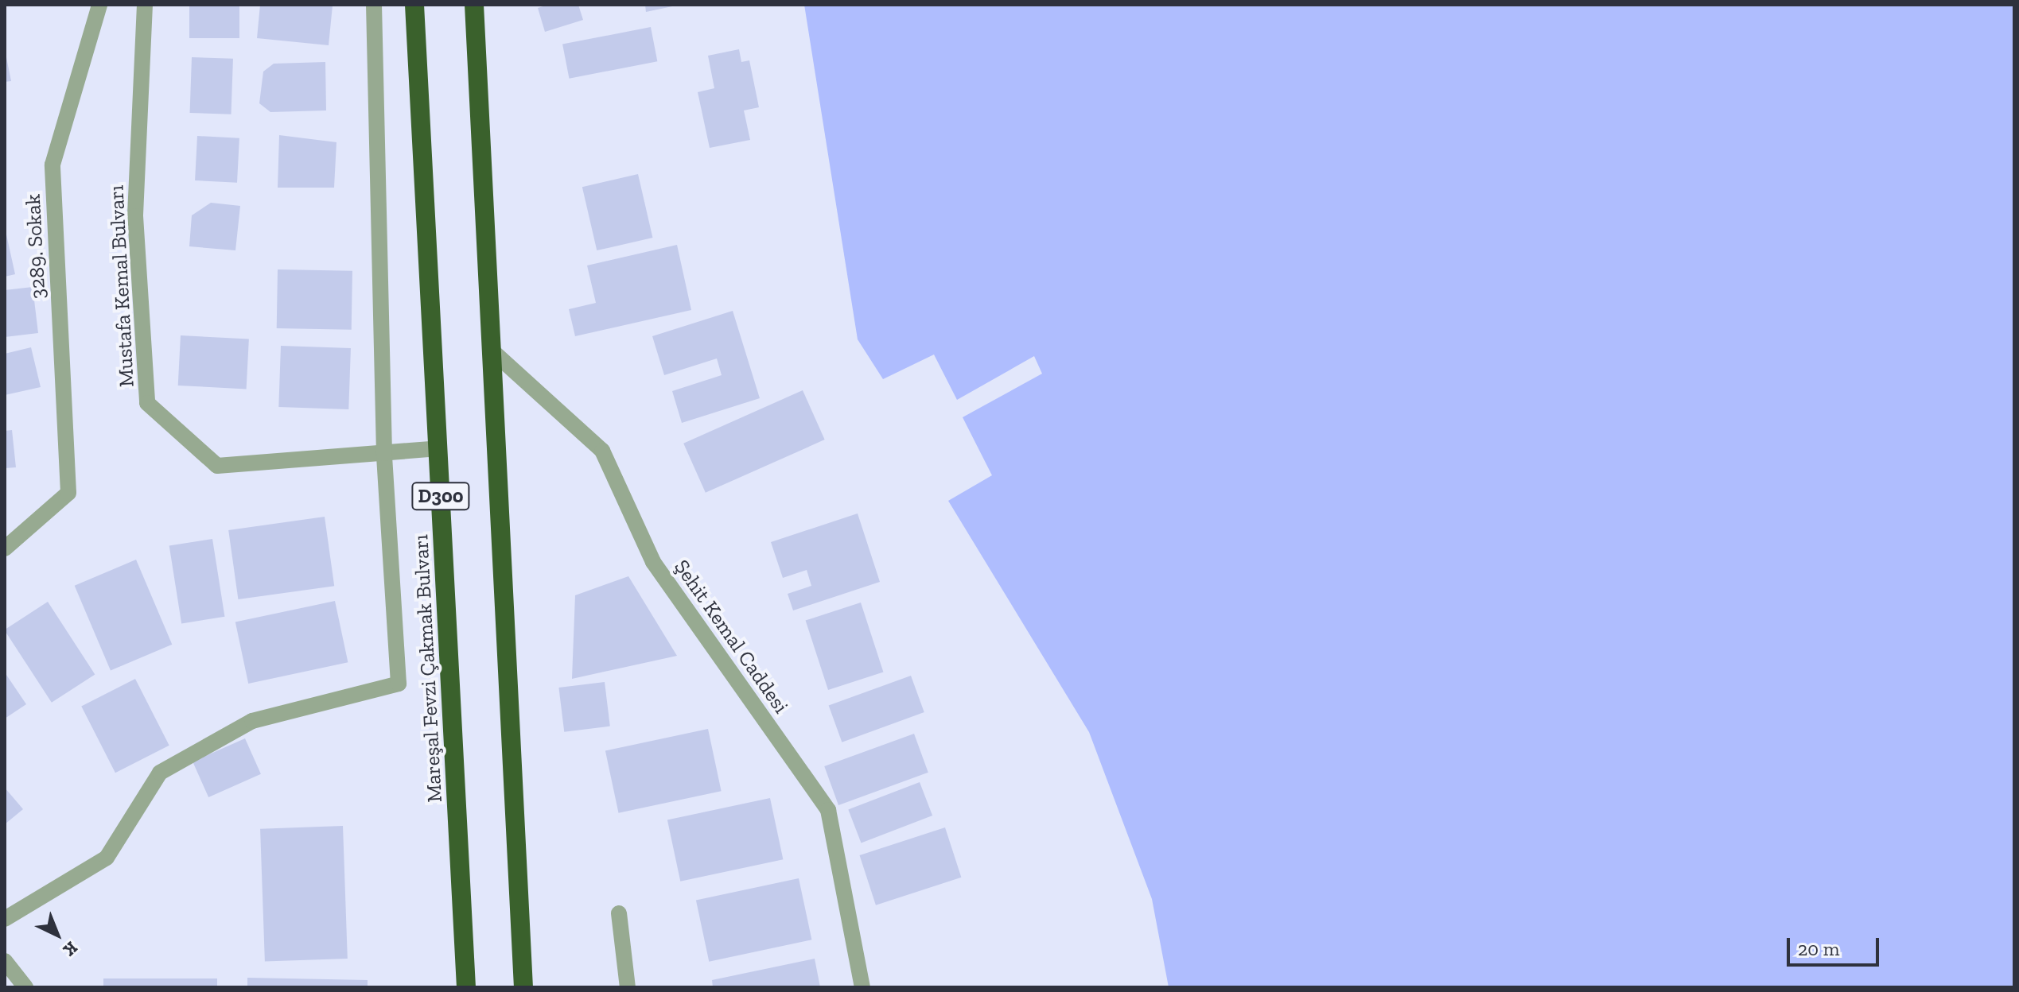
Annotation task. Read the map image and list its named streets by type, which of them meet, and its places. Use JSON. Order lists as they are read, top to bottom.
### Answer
{
  "streets": {
    "highway": ["D300", "Mareşal Fevzi Çakmak Bulvarı"],
    "street": ["3289. Sokak", "Mustafa Kemal Bulvarı", "Şehit Kemal Caddesi"]
  },
  "crossings": [
    ["Mustafa Kemal Bulvarı", "Mareşal Fevzi Çakmak Bulvarı"],
    ["D300", "Şehit Kemal Caddesi"]
  ],
  "scale_bar": "20 m",
  "north": "bottom right"
}
